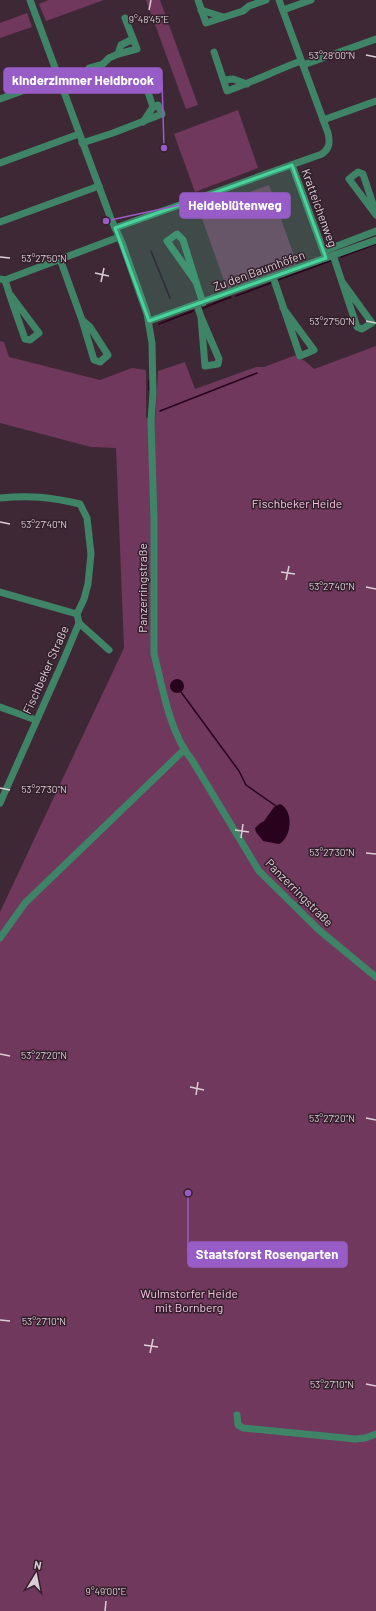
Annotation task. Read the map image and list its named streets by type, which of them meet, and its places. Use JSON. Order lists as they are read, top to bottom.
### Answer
{
  "streets": {
    "street": [
      "Kratteichenweg",
      "Zu den Baumhöfen",
      "Panzerringstraße",
      "Fischbeker Straße"
    ]
  },
  "crossings": [
    ["Kratteichenweg", "Zu den Baumhöfen"],
    ["Zu den Baumhöfen", "Panzerringstraße"]
  ],
  "parks": ["Fischbeker Heide", "Wulmstorfer Heide mit Bornberg"],
  "places": ["kinderzimmer Heidbrook", "Heideblütenweg", "Staatsforst Rosengarten"],
  "north": "top",
  "coordinates": [
    "9°48'45\"E",
    "53°28'00\"N",
    "53°27'50\"N",
    "53°27'40\"N",
    "53°27'30\"N",
    "53°27'20\"N",
    "53°27'10\"N",
    "9°49'00\"E"
  ]
}
